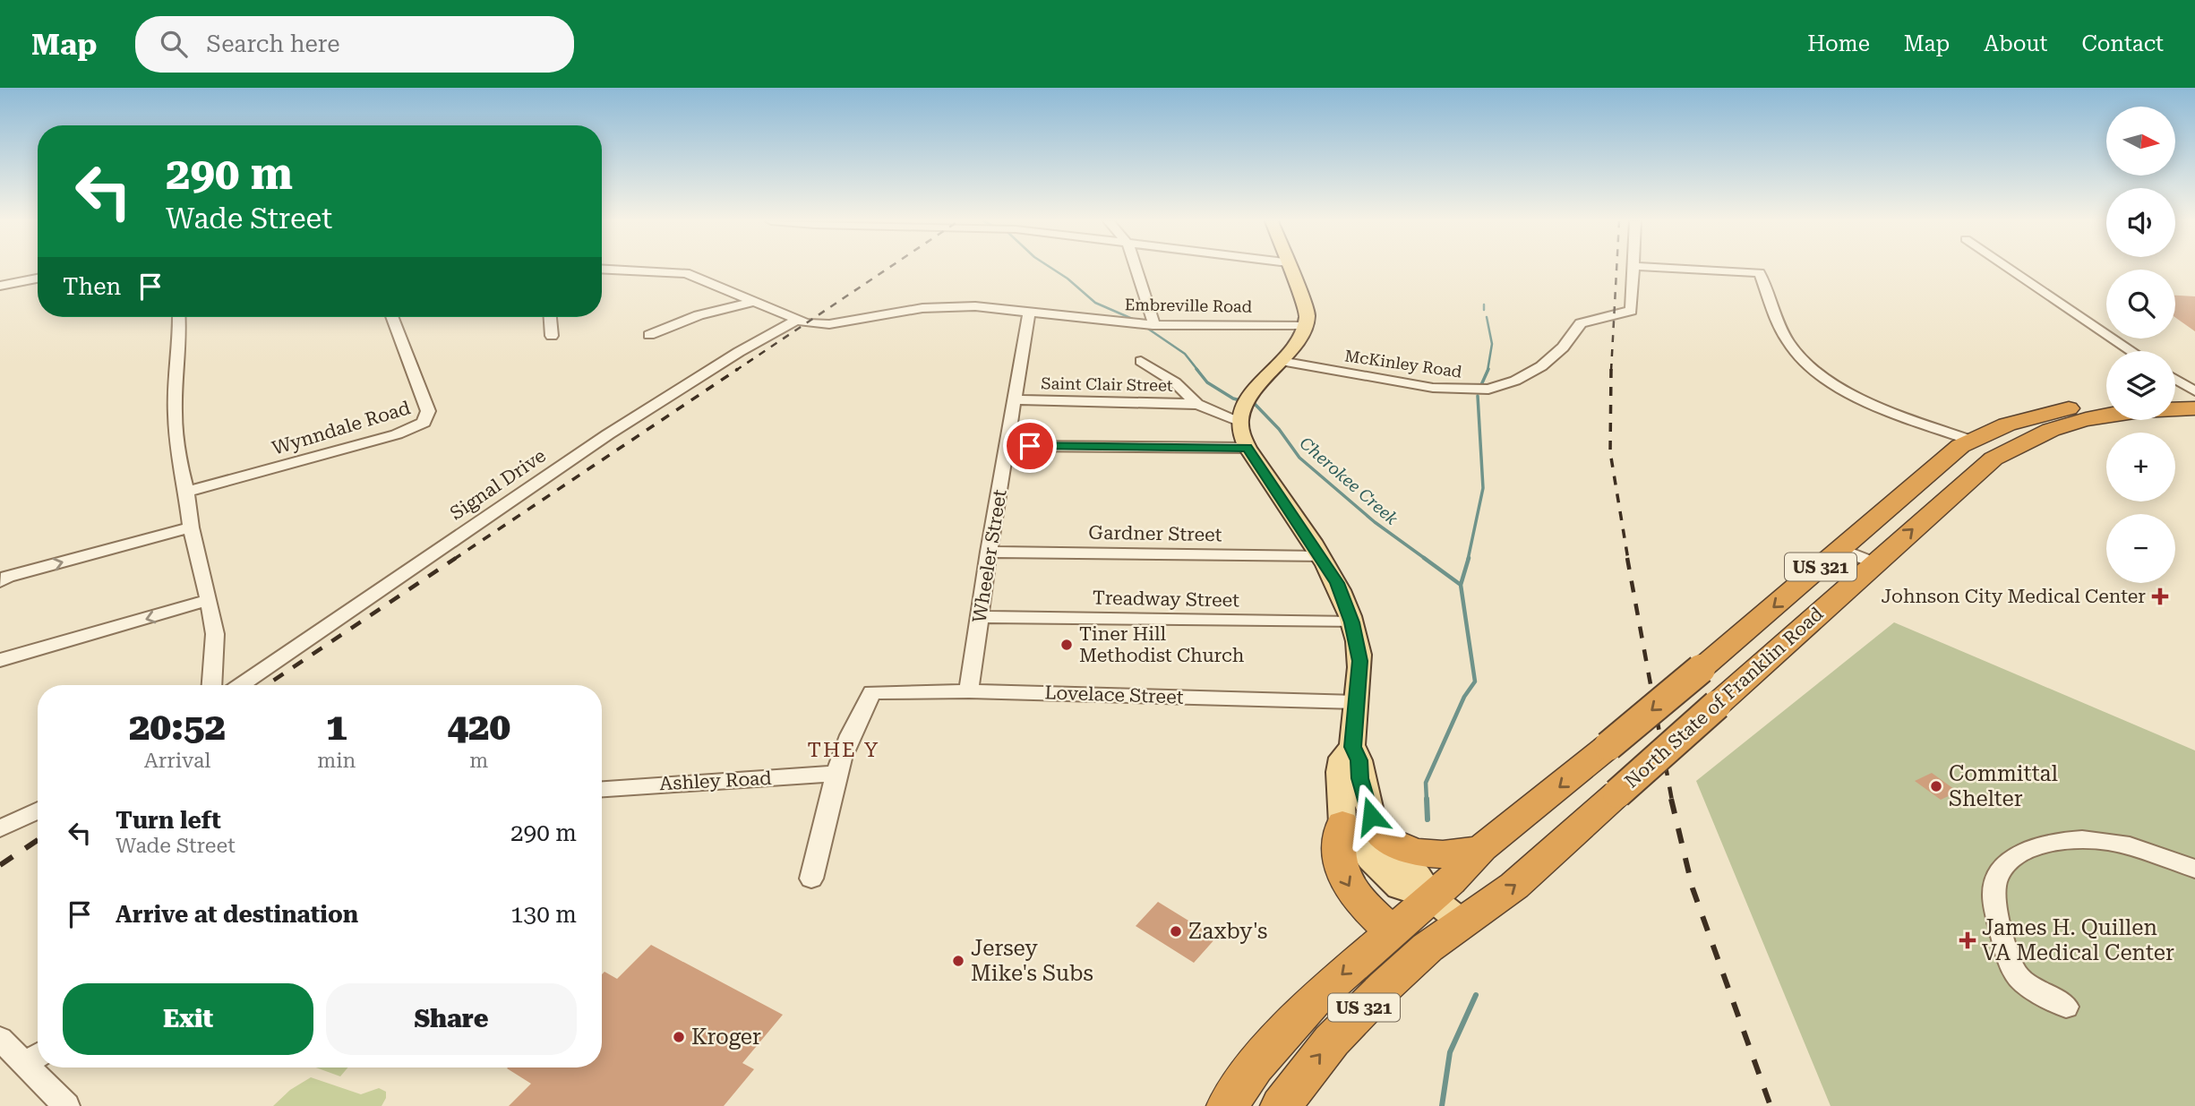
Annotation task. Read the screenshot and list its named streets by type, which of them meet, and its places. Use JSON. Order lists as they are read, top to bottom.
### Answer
{
  "streets": {
    "highway": ["US 321", "North State of Franklin Road"],
    "street": [
      "Embreville Road",
      "McKinley Road",
      "Saint Clair Street",
      "Wynndale Road",
      "Signal Drive",
      "Gardner Street",
      "Wheeler Street",
      "Treadway Street",
      "Lovelace Street",
      "Ashley Road"
    ]
  },
  "crossings": [
    ["Embreville Road", "Signal Drive"],
    ["Embreville Road", "Wheeler Street"],
    ["Saint Clair Street", "Wheeler Street"],
    ["Gardner Street", "Wheeler Street"],
    ["Wheeler Street", "Treadway Street"],
    ["Wheeler Street", "Lovelace Street"],
    ["US 321", "North State of Franklin Road"],
    ["Lovelace Street", "Ashley Road"]
  ],
  "districts": ["THE Y"],
  "water": ["Cherokee Creek"],
  "places": {
    "health": ["Johnson City Medical Center", "James H. Quillen VA Medical Center"],
    "other": [
      "Tiner Hill Methodist Church",
      "Committal Shelter",
      "Zaxby's",
      "Jersey Mike's Subs",
      "Kroger"
    ]
  },
  "north": "right",
  "page": {
    "header": "Map",
    "search": "Search here",
    "nav": [
      "Home",
      "Map",
      "About",
      "Contact"
    ],
    "map_buttons": ["+", "−"],
    "turn": ["290 m", "Wade Street"],
    "then": "Then",
    "eta": [
      "20:52",
      "Arrival",
      "1",
      "min",
      "420",
      "m"
    ],
    "list": [
      {
        "name": "Turn left",
        "note": "Wade Street",
        "value": "290 m"
      },
      {
        "name": "Arrive at destination",
        "value": "130 m"
      }
    ],
    "buttons": ["Exit", "Share"]
  }
}
